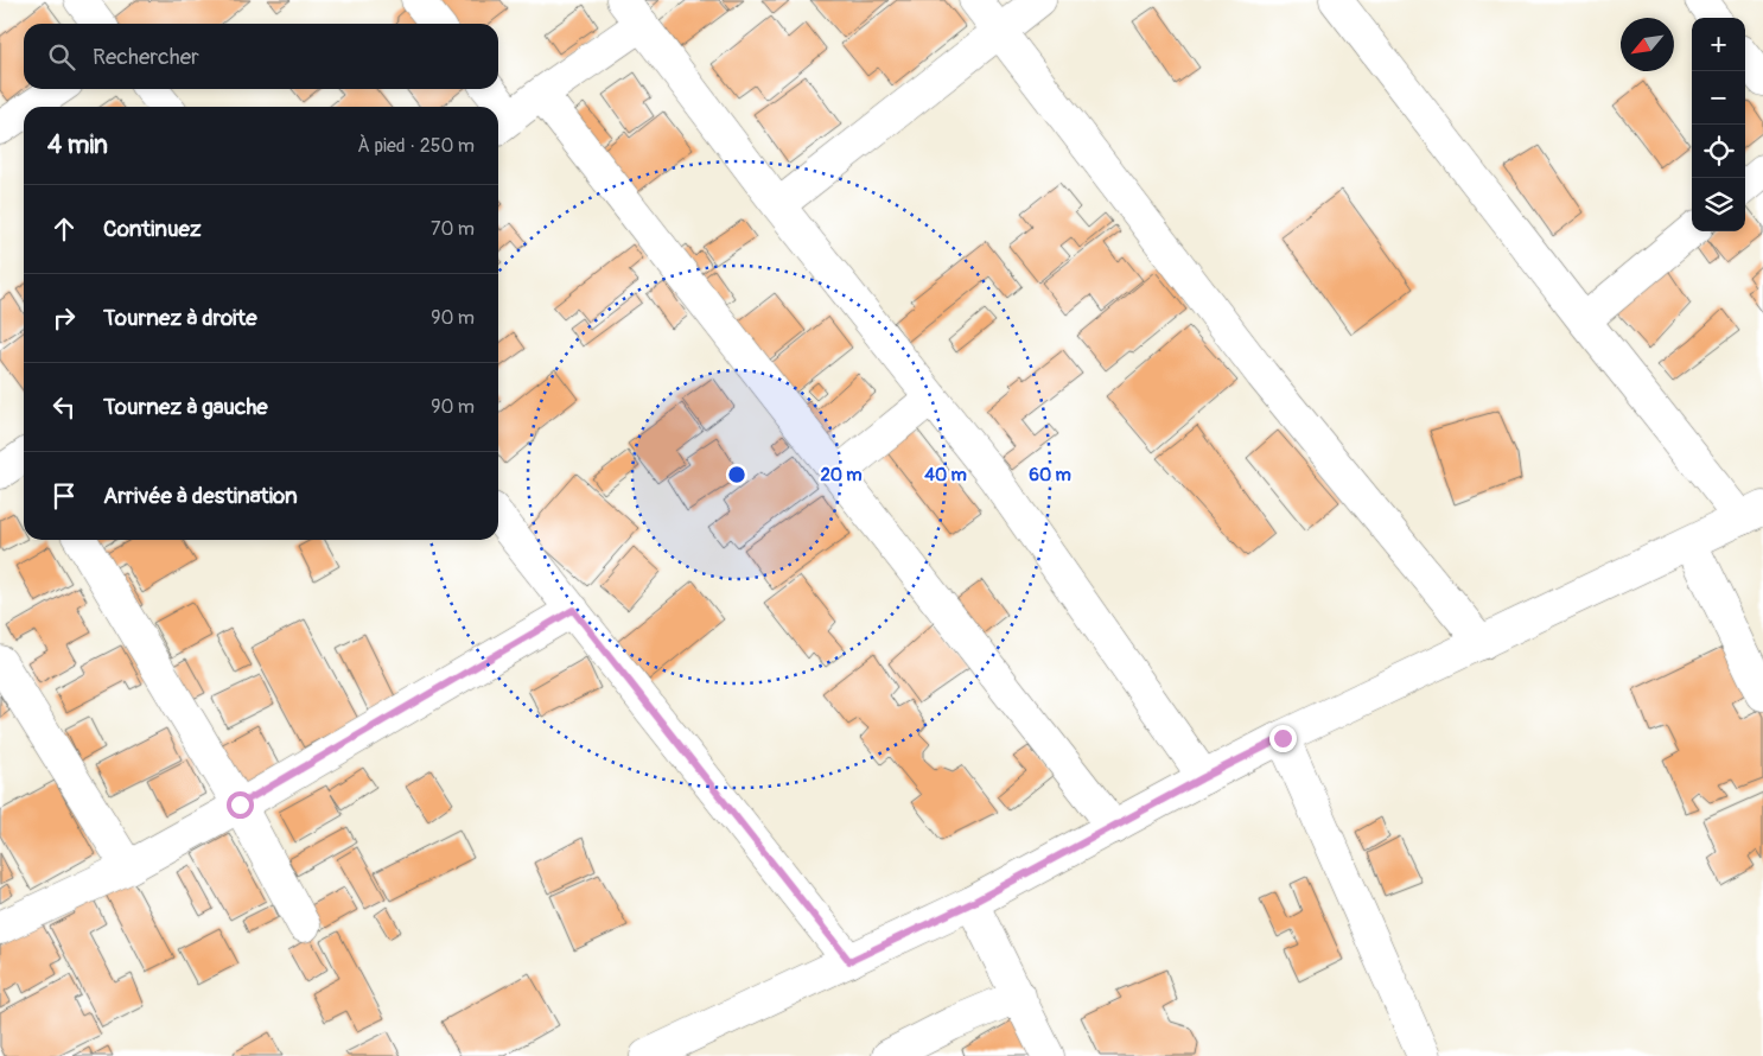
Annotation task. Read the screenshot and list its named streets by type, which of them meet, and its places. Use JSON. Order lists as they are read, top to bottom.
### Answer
{
  "north": "bottom left",
  "page": {
    "map_buttons": ["+", "−"],
    "search": "Rechercher",
    "heading": ["4 min", "À pied · 250 m"],
    "list": [
      ["Continuez", "70 m"],
      ["Tournez à droite", "90 m"],
      ["Tournez à gauche", "90 m"],
      "Arrivée à destination"
    ]
  },
  "rings": ["20 m", "40 m", "60 m"]
}
